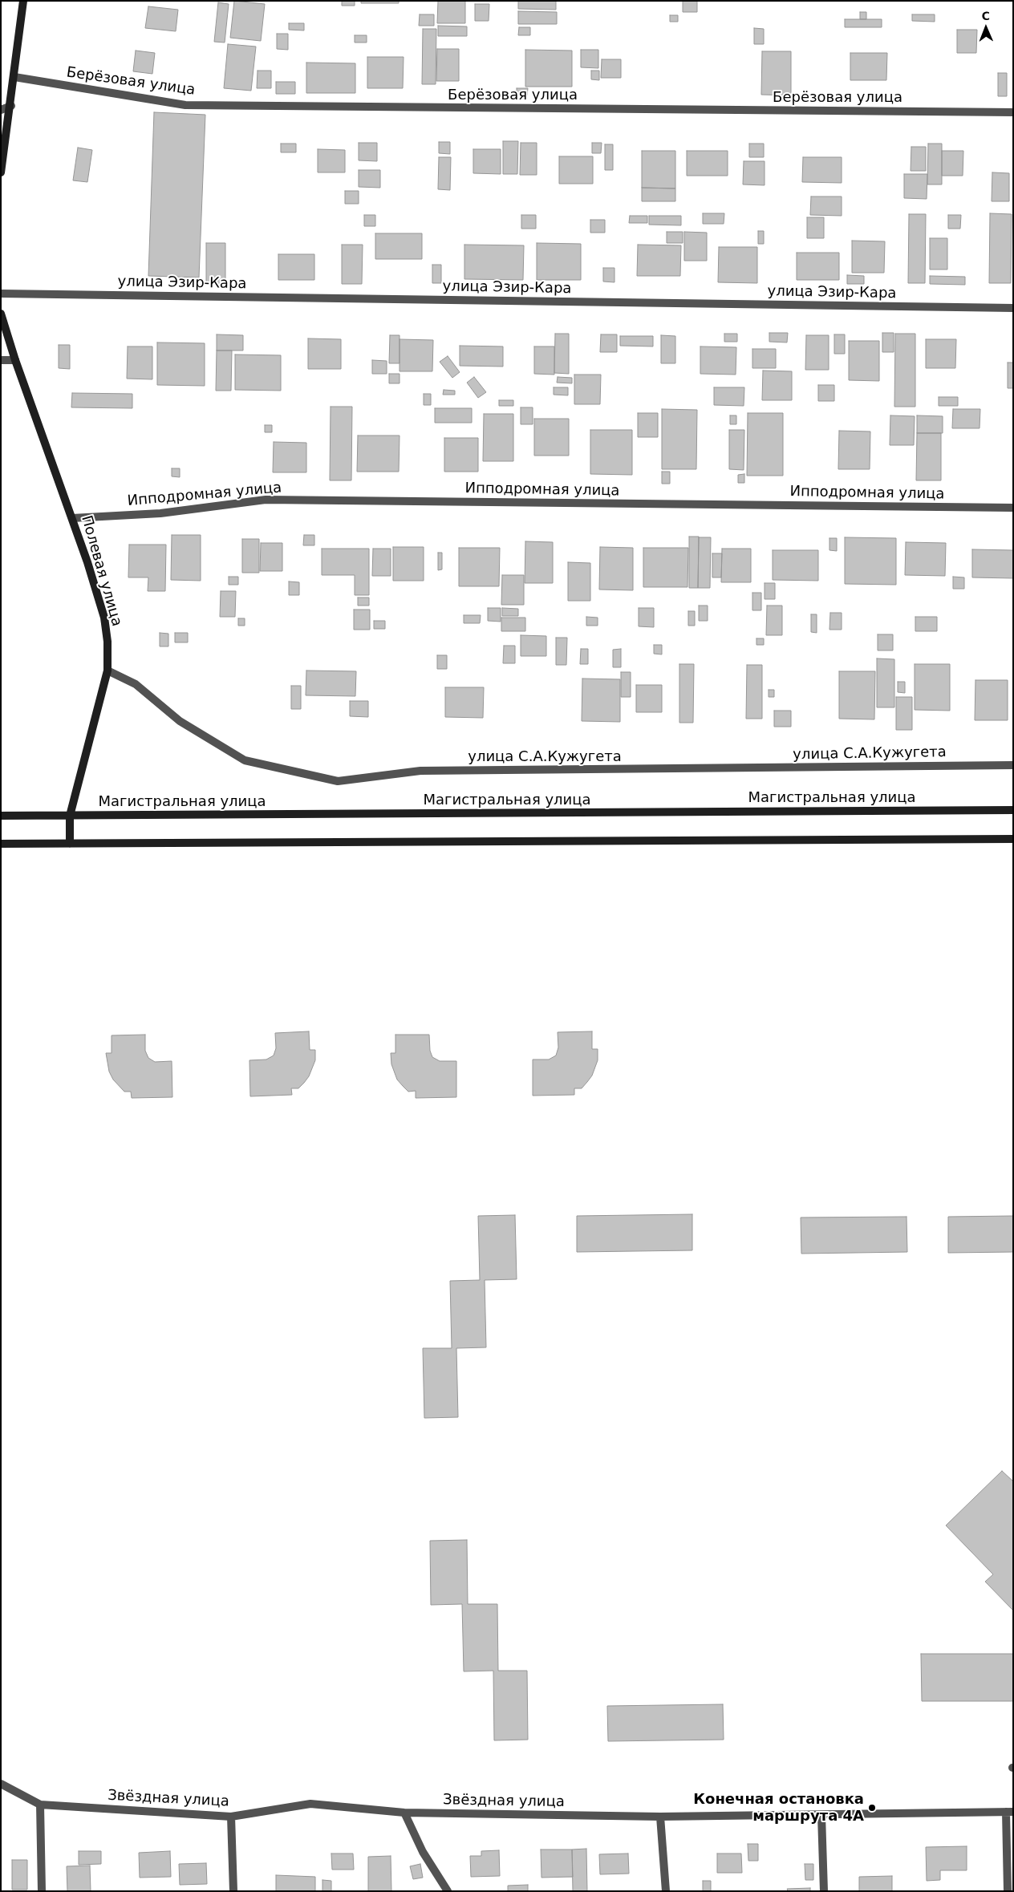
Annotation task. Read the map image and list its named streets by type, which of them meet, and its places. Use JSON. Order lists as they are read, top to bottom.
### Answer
{
  "streets": {
    "main road": ["Полевая улица", "Магистральная улица"],
    "street": [
      "Берёзовая улица",
      "улица Эзир-Кара",
      "Ипподромная улица",
      "улица С.А.Кужугета",
      "Звёздная улица"
    ]
  },
  "crossings": [
    ["Ипподромная улица", "Полевая улица"],
    ["Полевая улица", "улица С.А.Кужугета"],
    ["Полевая улица", "Магистральная улица"]
  ],
  "places": ["Конечная остановка маршрута 4А"],
  "north": "top"
}
